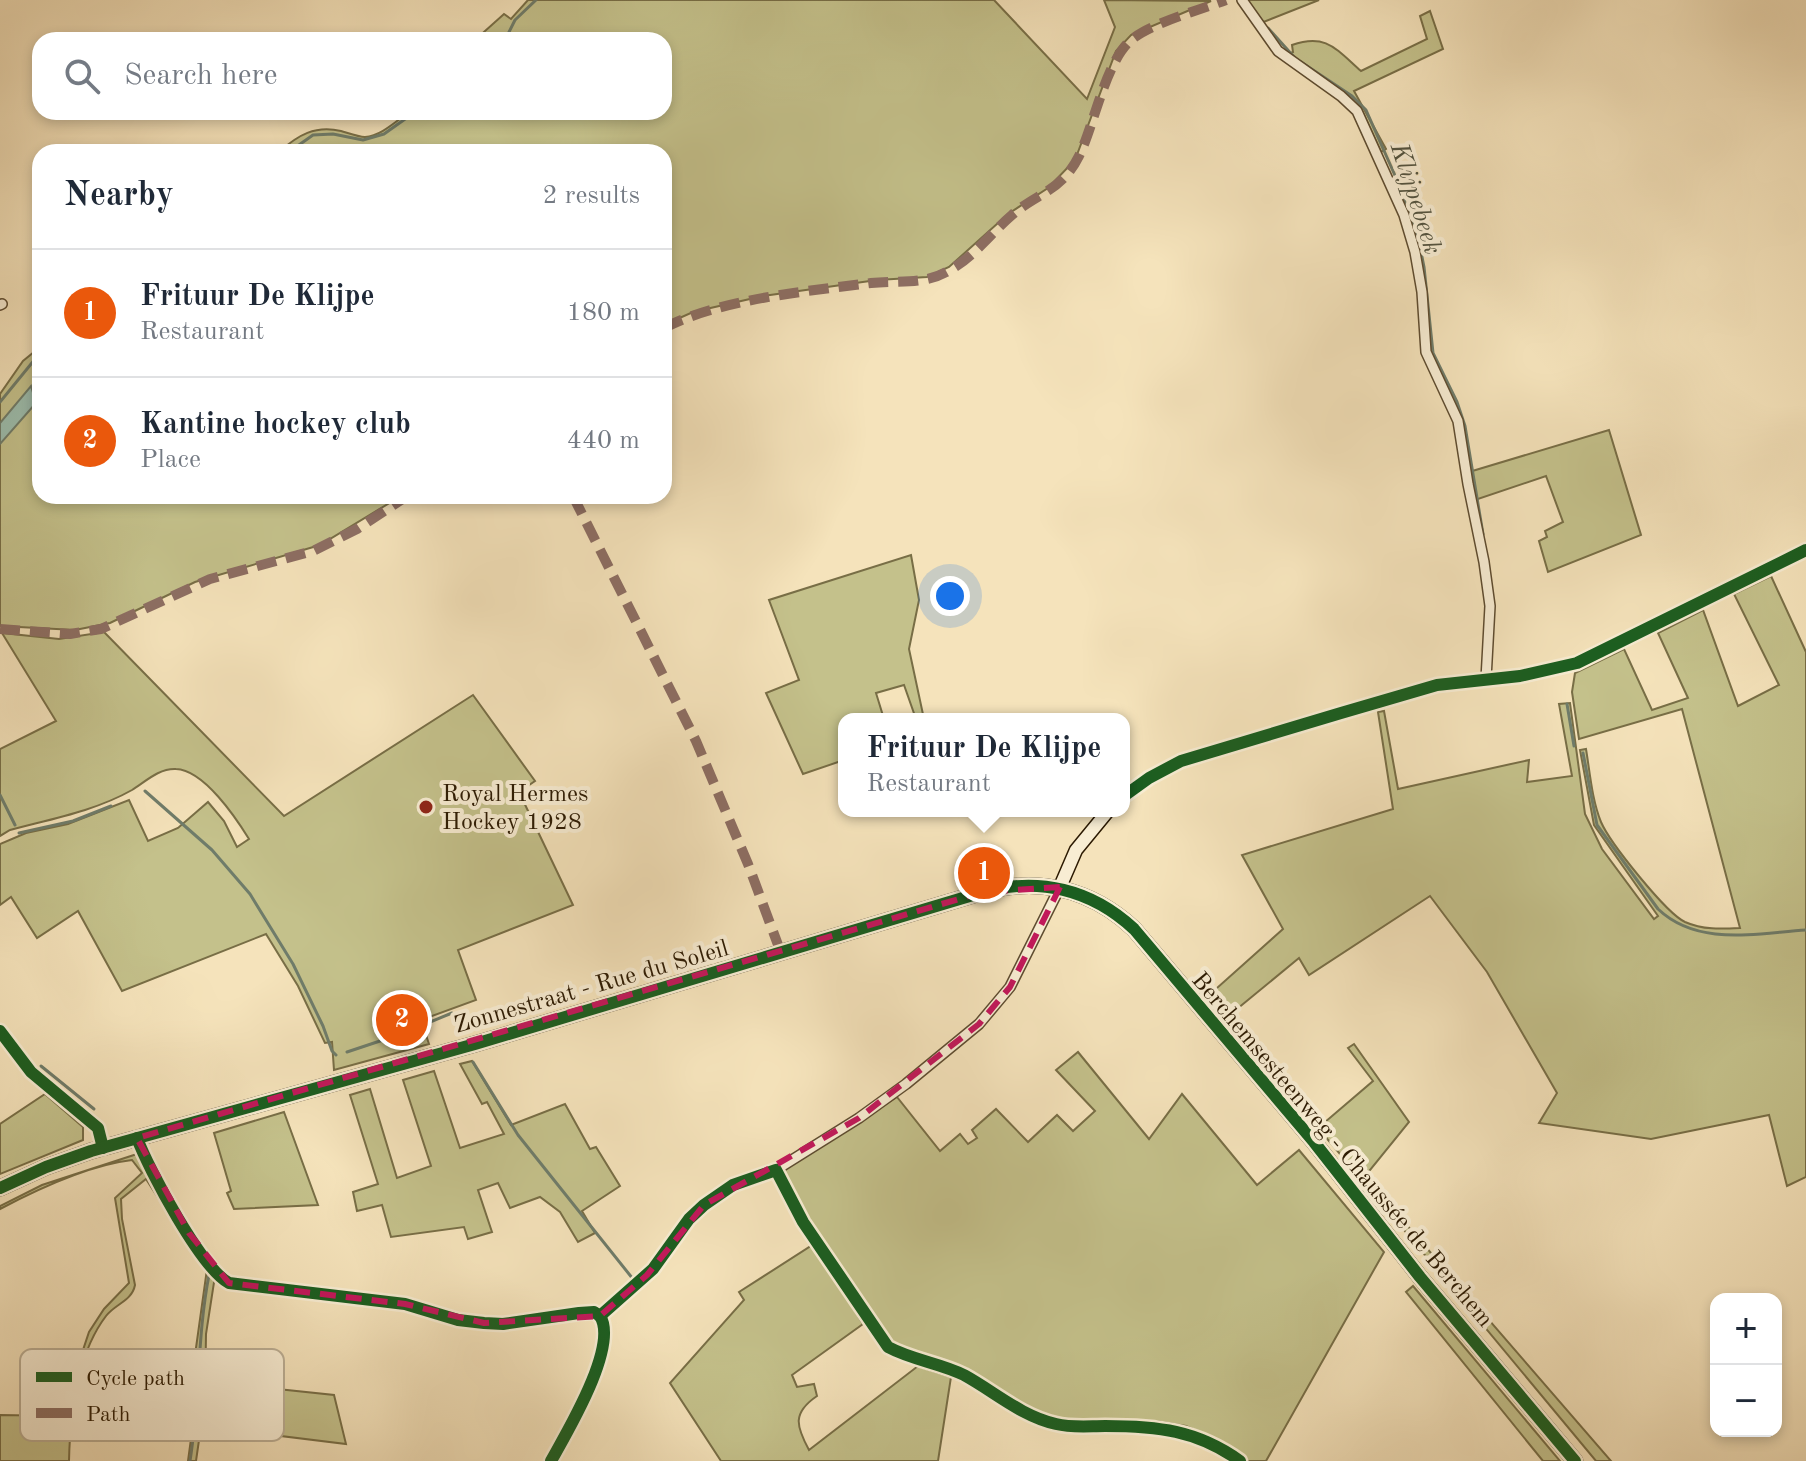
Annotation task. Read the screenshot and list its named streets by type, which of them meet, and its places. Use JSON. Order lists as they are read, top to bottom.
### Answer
{
  "streets": {
    "main road": ["Zonnestraat - Rue du Soleil", "Berchemsesteenweg - Chaussée de Berchem"]
  },
  "crossings": [
    ["Zonnestraat - Rue du Soleil", "Berchemsesteenweg - Chaussée de Berchem"]
  ],
  "water": ["Klijpebeek"],
  "places": ["Royal Hermes Hockey 1928"],
  "legend": ["Cycle path", "Path"],
  "page": {
    "search": "Search here",
    "heading": ["Nearby", "2 results"],
    "list": [
      {
        "mark": "1",
        "name": "Frituur De Klijpe",
        "note": "Restaurant",
        "value": "180 m"
      },
      {
        "mark": "2",
        "name": "Kantine hockey club",
        "note": "Place",
        "value": "440 m"
      }
    ],
    "popup": ["Frituur De Klijpe", "Restaurant"],
    "pins": ["1", "2"],
    "map_buttons": ["+", "−"]
  }
}
